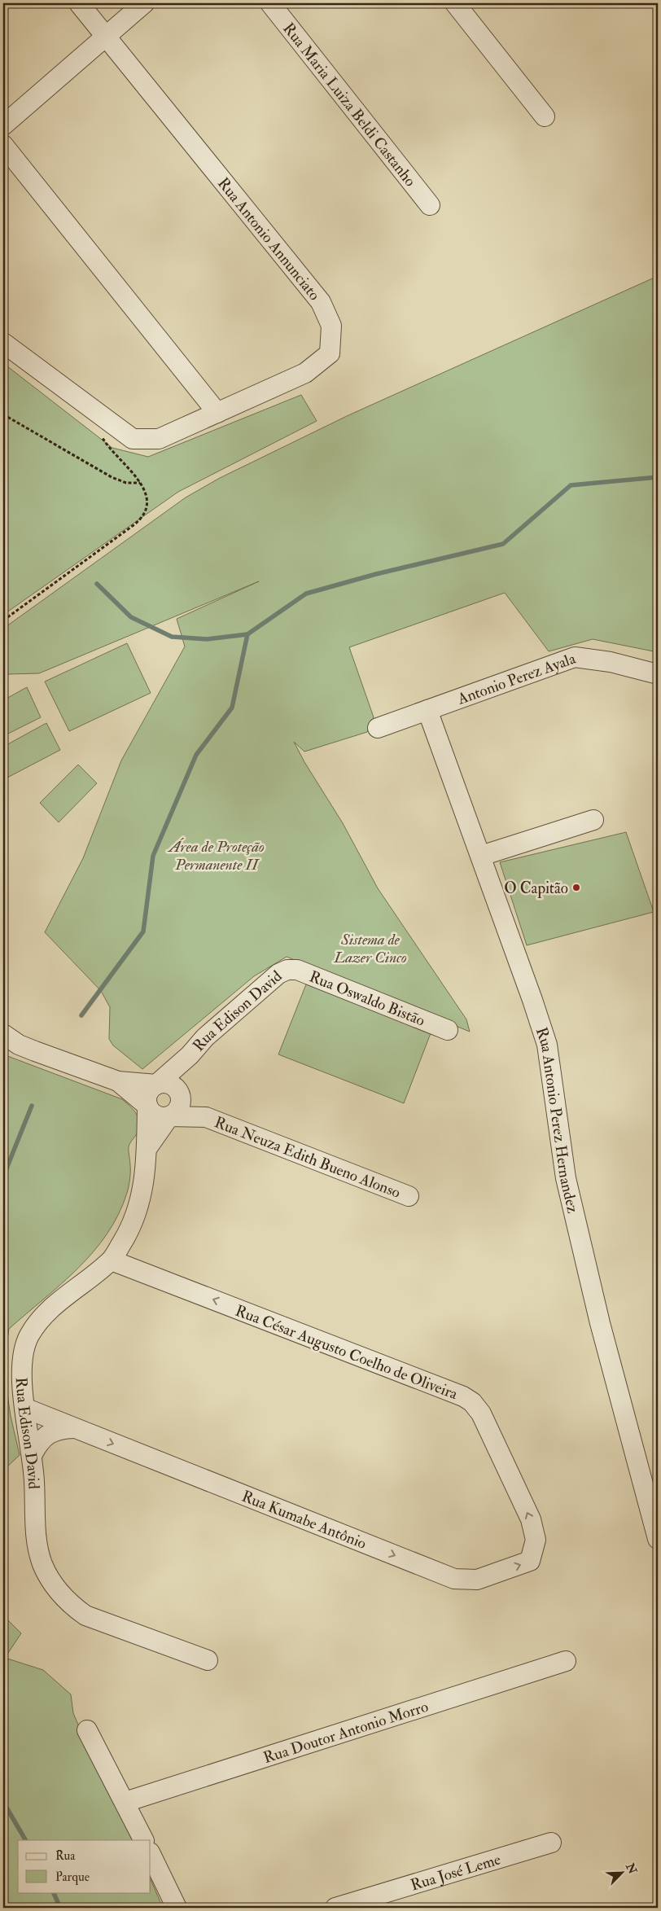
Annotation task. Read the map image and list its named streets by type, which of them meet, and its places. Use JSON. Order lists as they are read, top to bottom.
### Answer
{
  "streets": {
    "street": [
      "Rua Maria Luiza Beldi Castanho",
      "Rua Antonio Annunciato",
      "Antonio Perez Ayala",
      "Rua Oswaldo Bistão",
      "Rua Edison David",
      "Rua Antonio Perez Hernandez",
      "Rua Neuza Edith Bueno Alonso",
      "Rua César Augusto Coelho de Oliveira",
      "Rua Kumabe Antônio",
      "Rua Doutor Antonio Morro",
      "Rua José Leme"
    ]
  },
  "crossings": [
    ["Antonio Perez Ayala", "Rua Antonio Perez Hernandez"],
    ["Rua Oswaldo Bistão", "Rua Edison David"],
    ["Rua Edison David", "Rua Neuza Edith Bueno Alonso"],
    ["Rua Edison David", "Rua César Augusto Coelho de Oliveira"],
    ["Rua Edison David", "Rua Kumabe Antônio"],
    ["Rua César Augusto Coelho de Oliveira", "Rua Kumabe Antônio"]
  ],
  "one_way": ["Rua César Augusto Coelho de Oliveira", "Rua Kumabe Antônio"],
  "parks": ["Área de Proteção Permanente II", "Sistema de Lazer Cinco"],
  "places": ["O Capitão"],
  "legend": ["Rua", "Parque"],
  "north": "top right"
}
